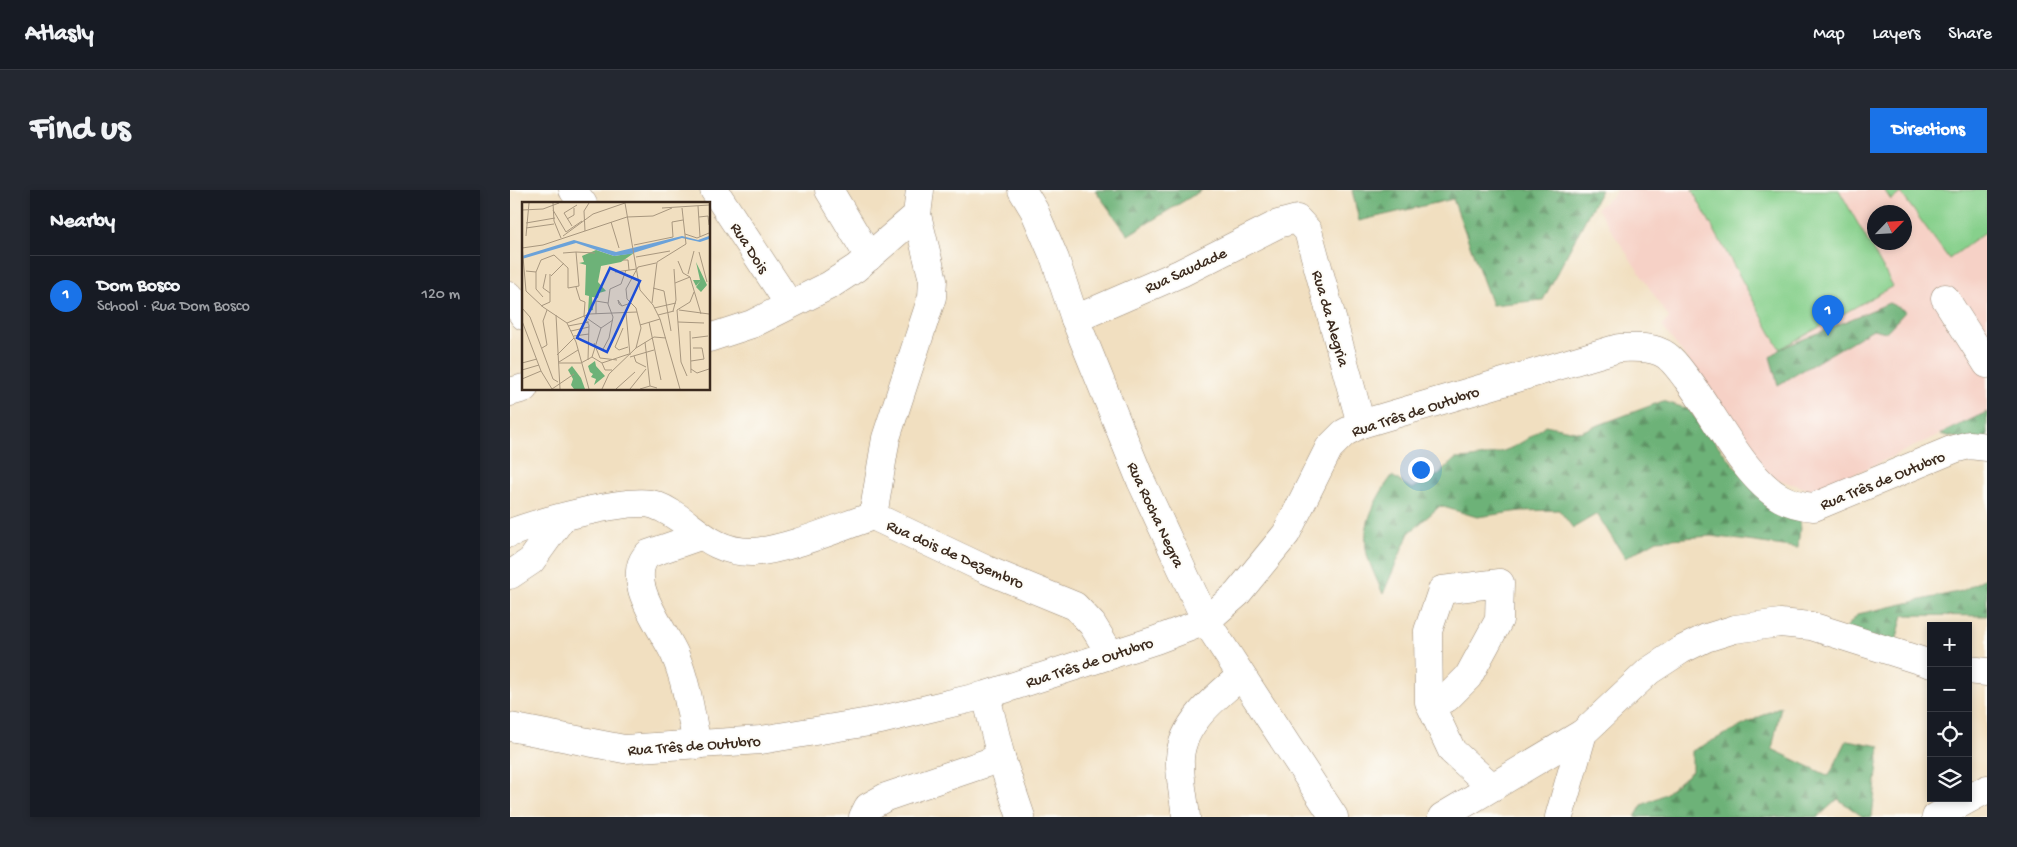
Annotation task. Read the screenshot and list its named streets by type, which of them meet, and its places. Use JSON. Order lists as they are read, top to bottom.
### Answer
{
  "streets": {
    "street": [
      "Rua Dois",
      "Rua Saudade",
      "Rua da Alegria",
      "Rua Três de Outubro",
      "Rua Rocha Negra",
      "Rua dois de Dezembro"
    ]
  },
  "crossings": [
    ["Rua Saudade", "Rua da Alegria"],
    ["Rua Saudade", "Rua Rocha Negra"],
    ["Rua da Alegria", "Rua Três de Outubro"],
    ["Rua Três de Outubro", "Rua Rocha Negra"],
    ["Rua Três de Outubro", "Rua dois de Dezembro"]
  ],
  "north": "top right",
  "page": {
    "header": "Atlasly",
    "nav": ["Map", "Layers", "Share"],
    "buttons": "Directions",
    "title": "Find us",
    "heading": "Nearby",
    "list": [
      {
        "mark": "1",
        "name": "Dom Bosco",
        "note": "School · Rua Dom Bosco",
        "value": "120 m"
      }
    ],
    "pins": "1",
    "map_buttons": ["+", "−"]
  }
}
